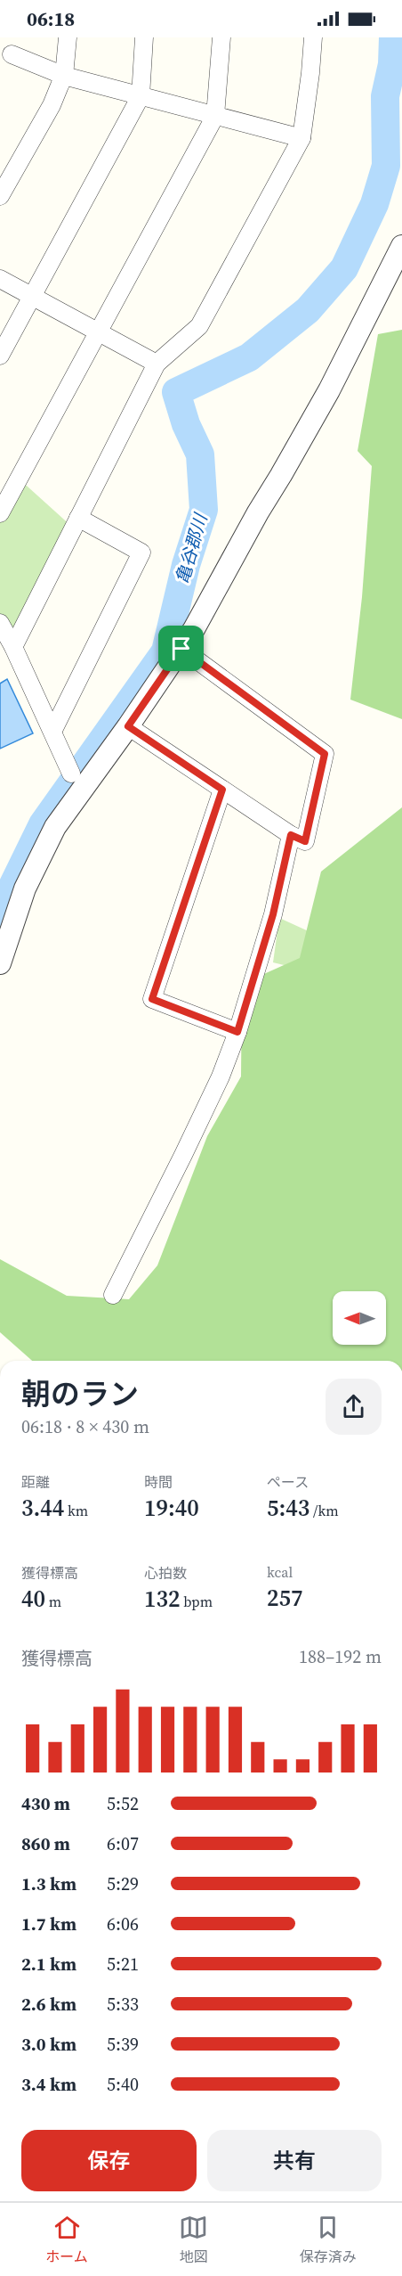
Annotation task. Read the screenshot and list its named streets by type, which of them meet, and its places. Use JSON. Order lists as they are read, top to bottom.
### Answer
{
  "water": ["亀谷郡川"],
  "north": "left",
  "page": {
    "status": "06:18",
    "heading": ["朝のラン", "06:18 · 8 × 430 m"],
    "stats": [
      ["距離", "3.44 km"],
      ["時間", "19:40"],
      ["ペース", "5:43 /km"],
      ["獲得標高", "40 m"],
      ["心拍数", "132 bpm"],
      ["kcal", "257"]
    ],
    "chart": ["獲得標高", "188–192 m"],
    "list": [
      {
        "name": "430 m",
        "note": "5:52"
      },
      {
        "name": "860 m",
        "note": "6:07"
      },
      {
        "name": "1.3 km",
        "note": "5:29"
      },
      {
        "name": "1.7 km",
        "note": "6:06"
      },
      {
        "name": "2.1 km",
        "note": "5:21"
      },
      {
        "name": "2.6 km",
        "note": "5:33"
      },
      {
        "name": "3.0 km",
        "note": "5:39"
      },
      {
        "name": "3.4 km",
        "note": "5:40"
      }
    ],
    "buttons": ["保存", "共有"],
    "tabs": ["ホーム", "地図", "保存済み"]
  }
}
